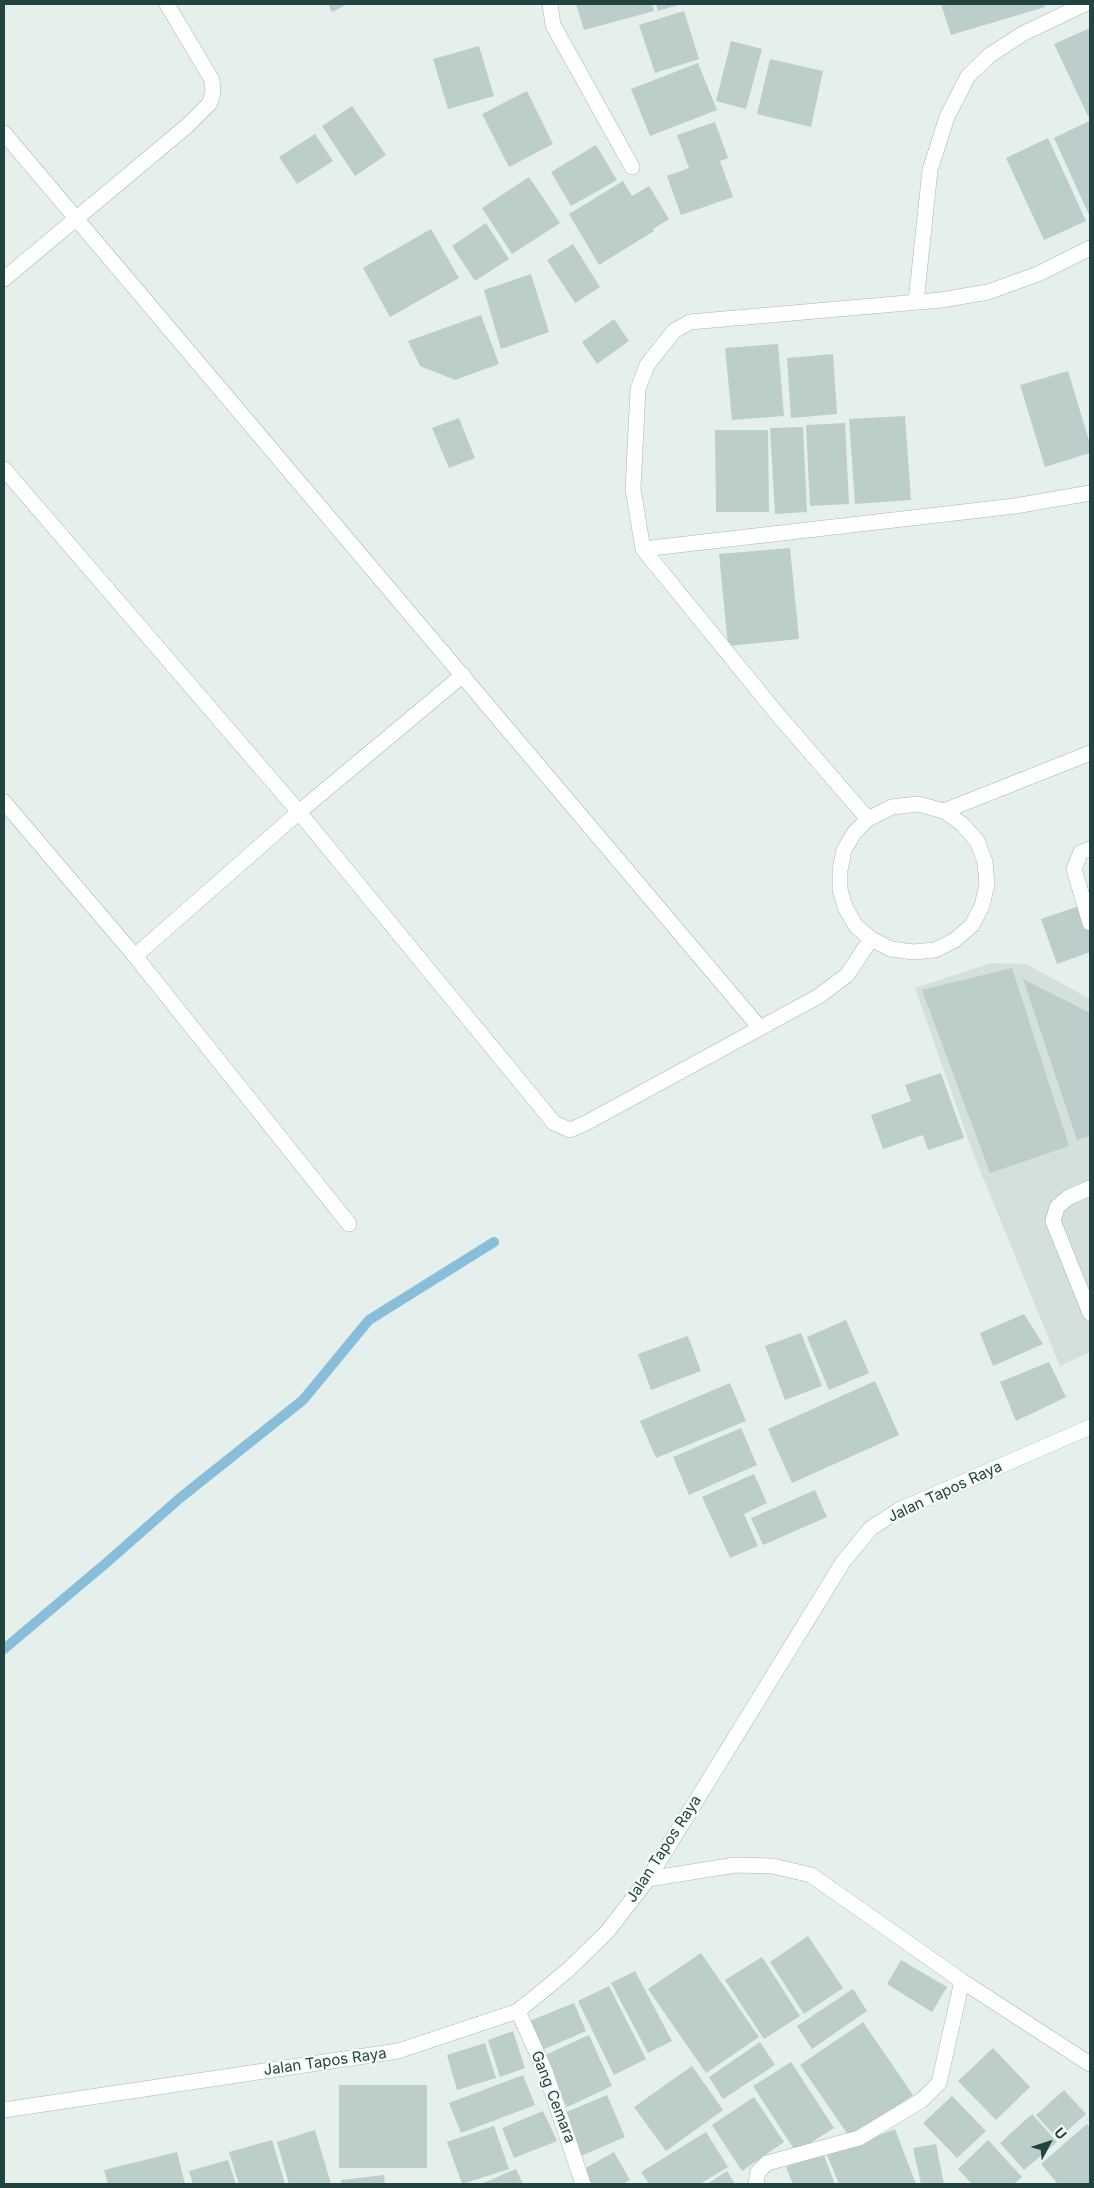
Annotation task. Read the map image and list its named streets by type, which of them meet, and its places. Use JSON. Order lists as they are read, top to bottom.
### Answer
{
  "streets": {
    "street": ["Jalan Tapos Raya", "Gang Cemara"]
  },
  "crossings": [
    ["Jalan Tapos Raya", "Gang Cemara"]
  ],
  "north": "top right"
}
